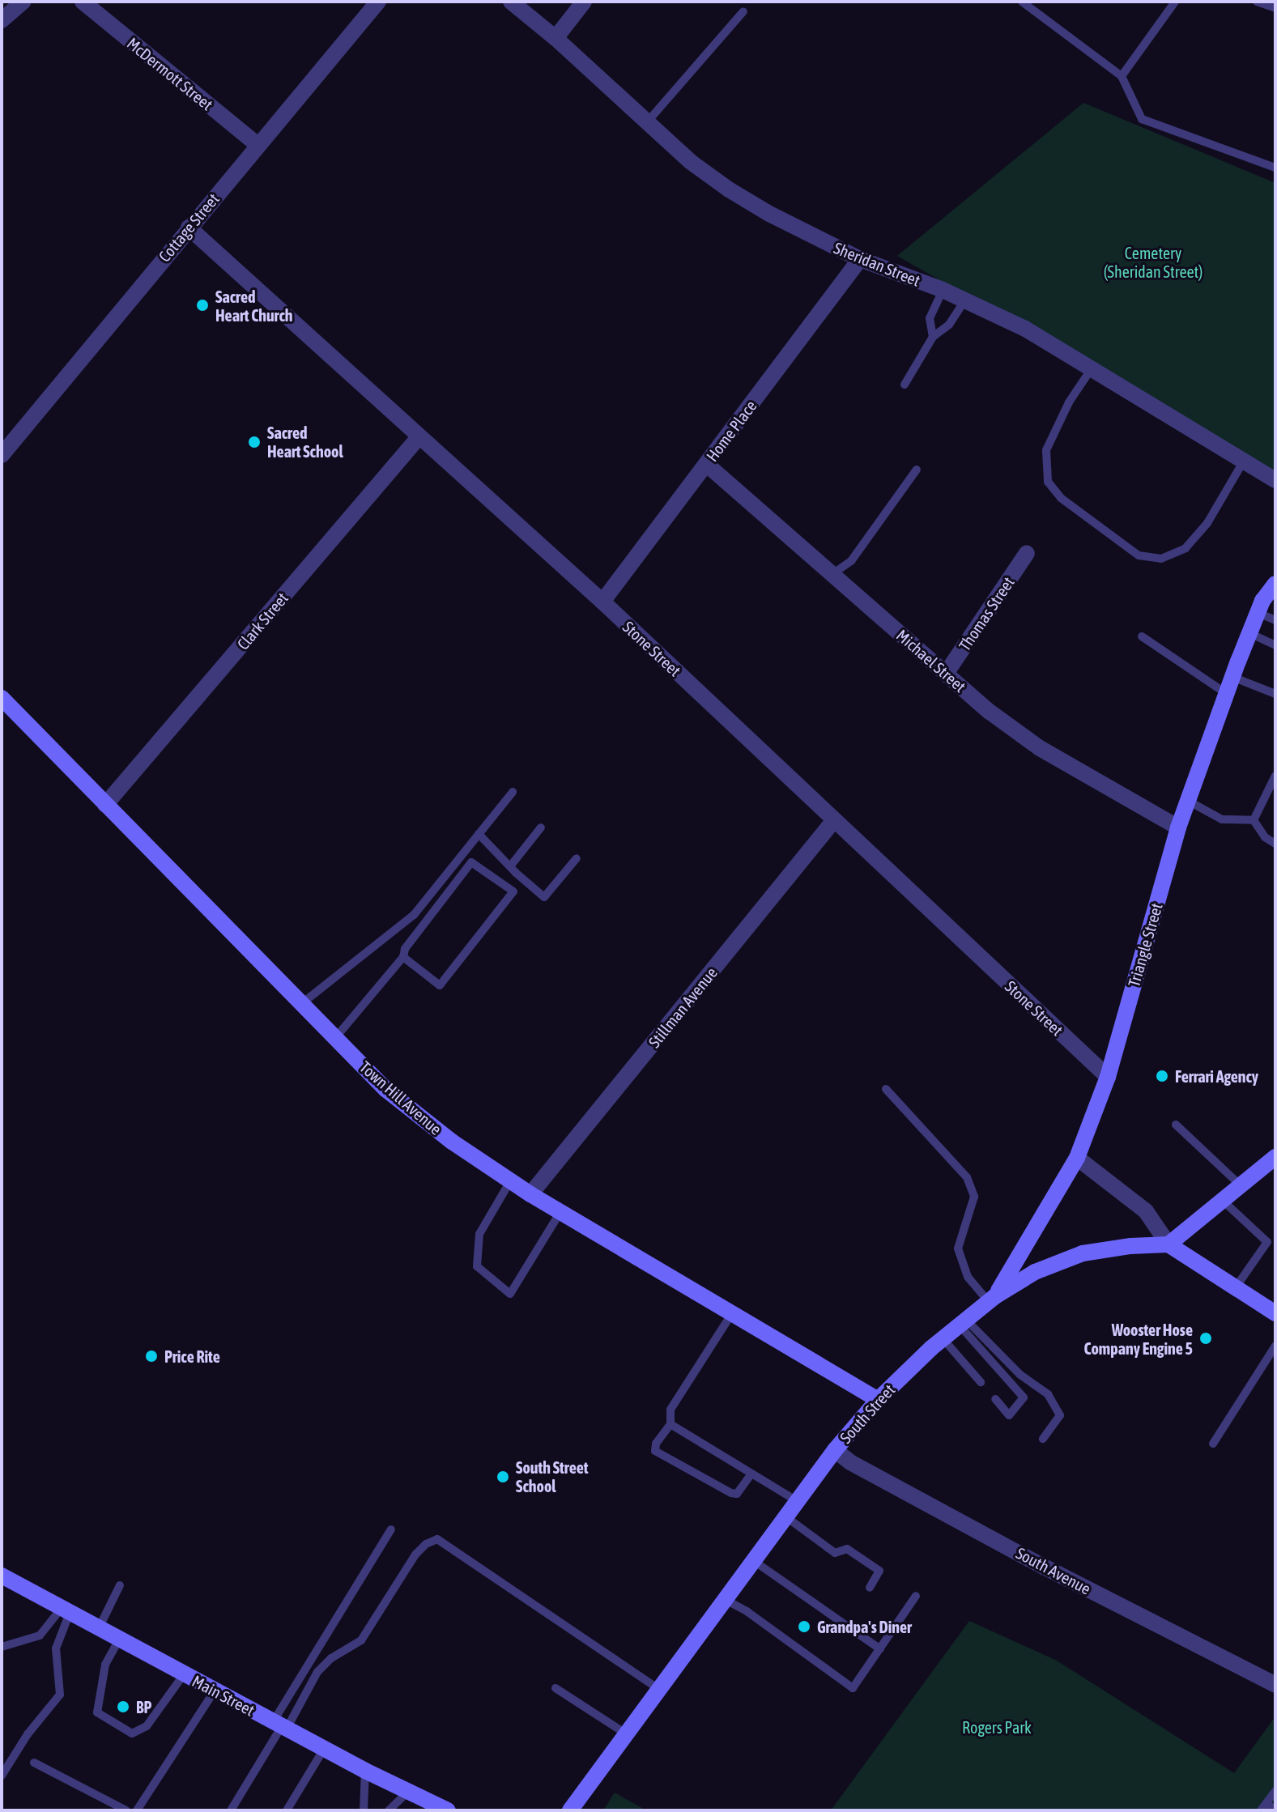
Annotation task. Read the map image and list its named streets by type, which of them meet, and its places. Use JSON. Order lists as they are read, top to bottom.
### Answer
{
  "streets": {
    "street": [
      "McDermott Street",
      "Cottage Street",
      "Sheridan Street",
      "Home Place",
      "Thomas Street",
      "Clark Street",
      "Stone Street",
      "Michael Street",
      "Triangle Street",
      "Stillman Avenue",
      "Town Hill Avenue",
      "South Street",
      "South Avenue",
      "Main Street"
    ]
  },
  "crossings": [
    ["McDermott Street", "Cottage Street"],
    ["Cottage Street", "Stone Street"],
    ["Sheridan Street", "Home Place"],
    ["Home Place", "Stone Street"],
    ["Home Place", "Michael Street"],
    ["Thomas Street", "Michael Street"],
    ["Clark Street", "Stone Street"],
    ["Clark Street", "Town Hill Avenue"],
    ["Stone Street", "Triangle Street"],
    ["Stone Street", "Stillman Avenue"],
    ["Michael Street", "Triangle Street"],
    ["Triangle Street", "South Street"],
    ["Stillman Avenue", "Town Hill Avenue"],
    ["Town Hill Avenue", "South Street"],
    ["South Street", "South Avenue"]
  ],
  "parks": ["Cemetery (Sheridan Street)", "Rogers Park"],
  "places": [
    "Sacred Heart Church",
    "Sacred Heart School",
    "Ferrari Agency",
    "Wooster Hose Company Engine 5",
    "Price Rite",
    "South Street School",
    "Grandpa's Diner",
    "BP"
  ]
}
